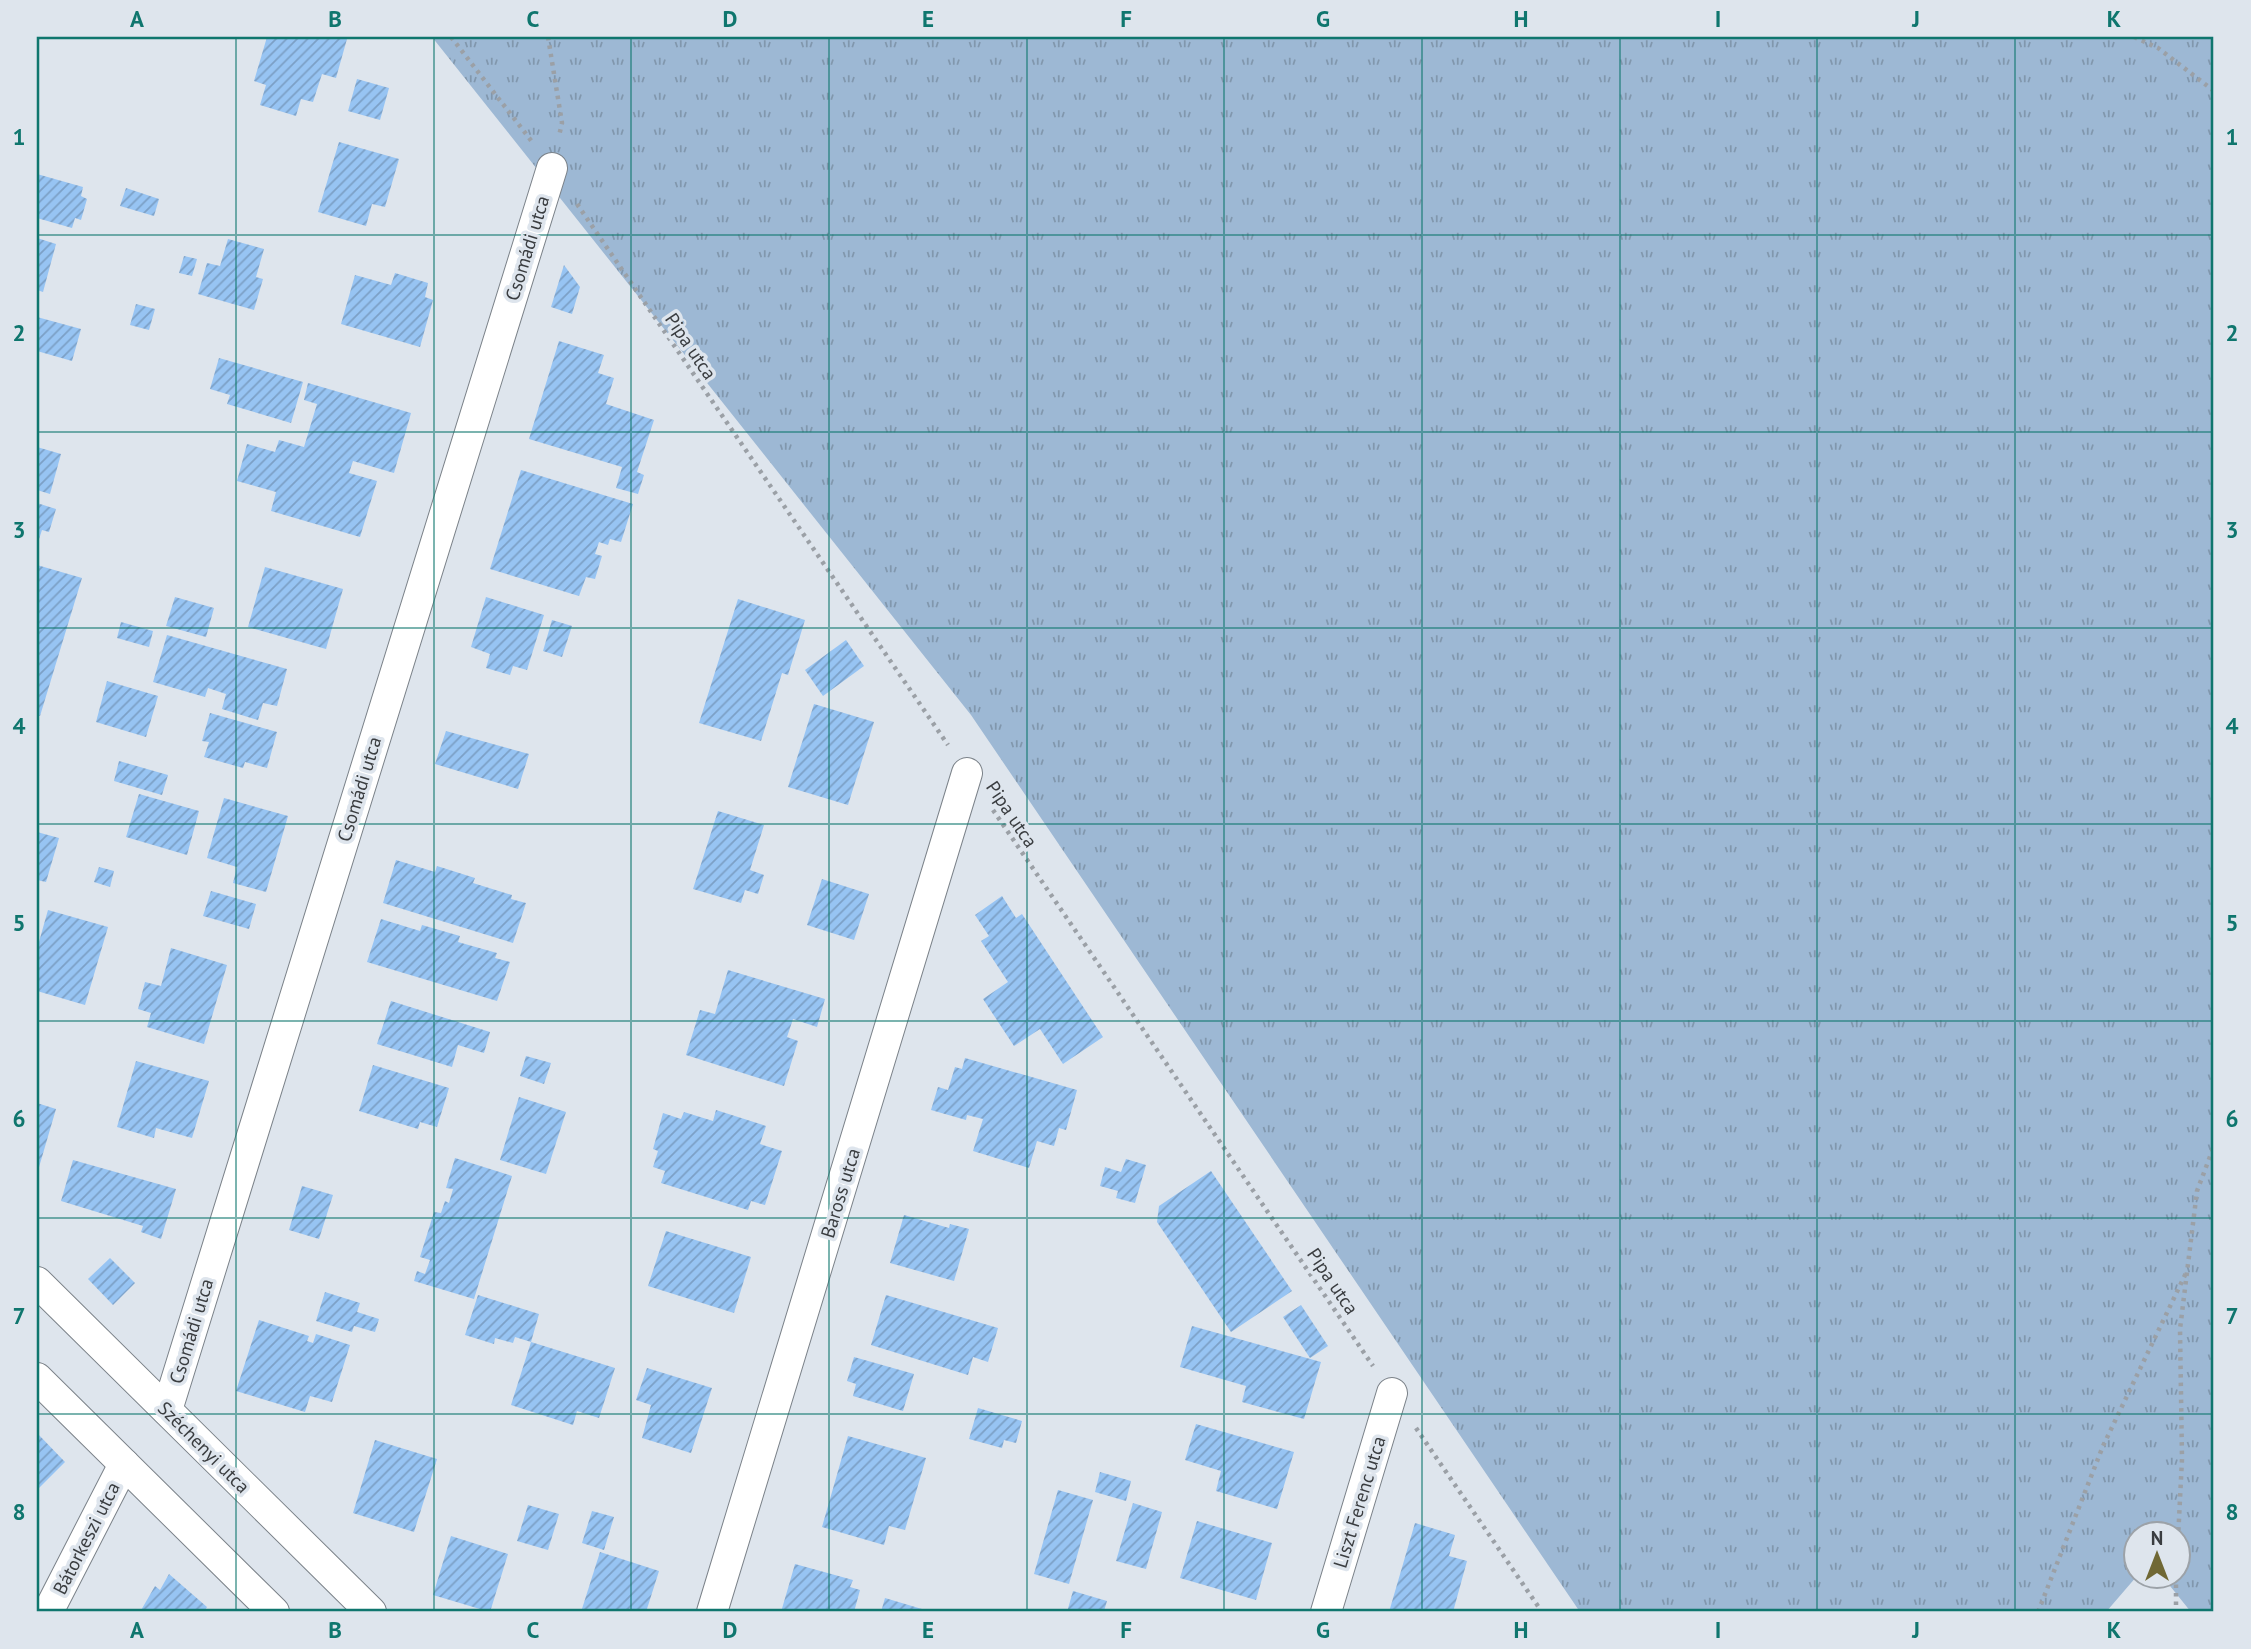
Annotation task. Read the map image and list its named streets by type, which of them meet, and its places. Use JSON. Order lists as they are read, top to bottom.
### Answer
{
  "streets": {
    "street": [
      "Csomádi utca",
      "Baross utca",
      "Széchenyi utca",
      "Liszt Ferenc utca",
      "Bátorkeszi utca"
    ],
    "path": ["Pipa utca"]
  },
  "crossings": [
    ["Csomádi utca", "Pipa utca"],
    ["Csomádi utca", "Széchenyi utca"],
    ["Pipa utca", "Baross utca"],
    ["Pipa utca", "Liszt Ferenc utca"]
  ],
  "north": "top",
  "grid": {
    "columns": [
      "A",
      "B",
      "C",
      "D",
      "E",
      "F",
      "G",
      "H",
      "I",
      "J",
      "K"
    ],
    "rows": [
      "1",
      "2",
      "3",
      "4",
      "5",
      "6",
      "7",
      "8"
    ]
  }
}
